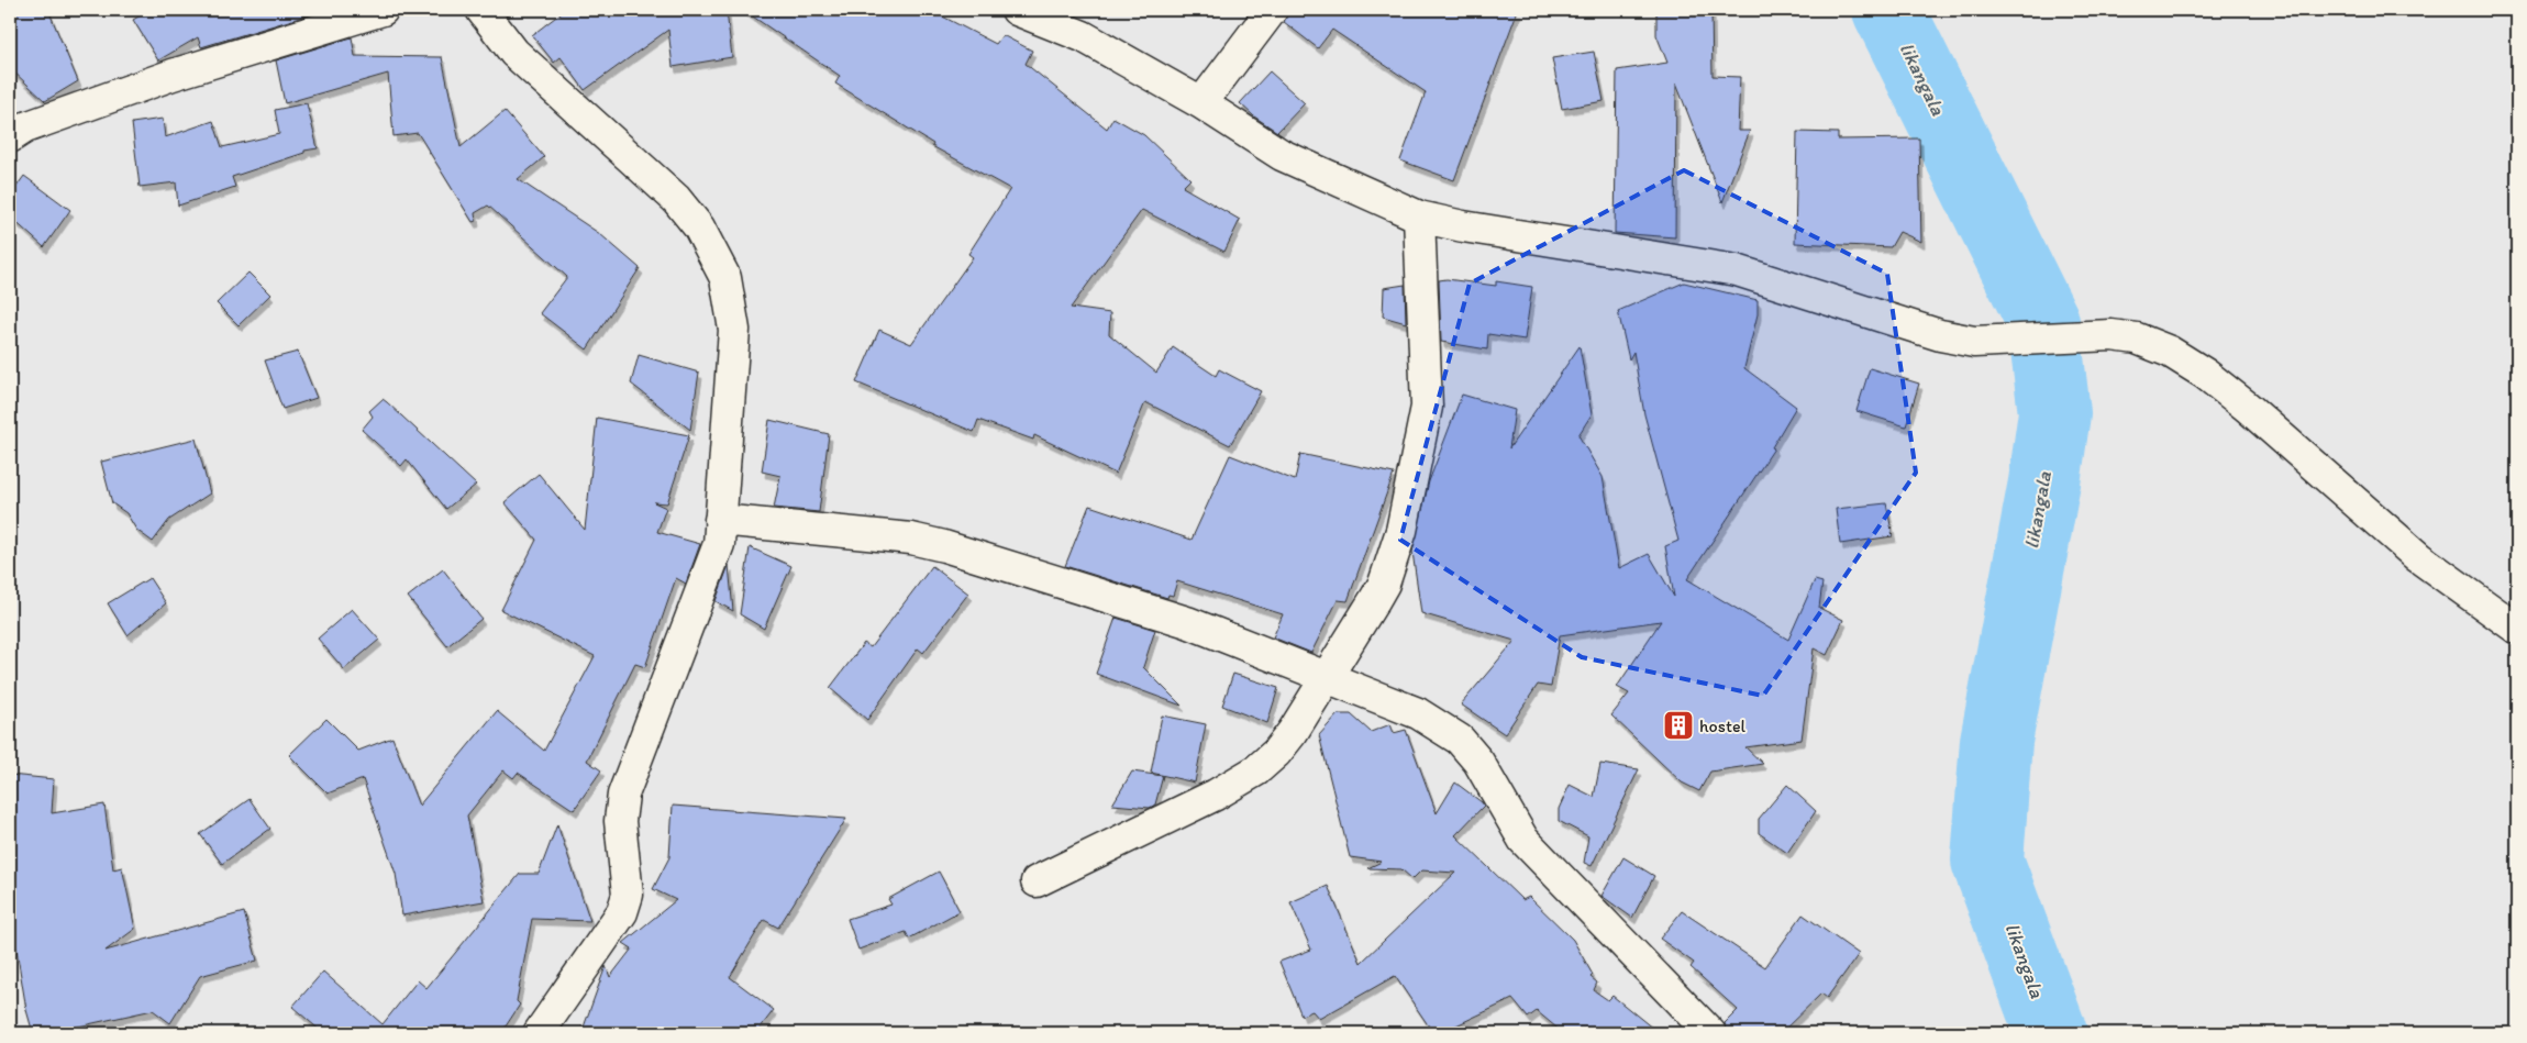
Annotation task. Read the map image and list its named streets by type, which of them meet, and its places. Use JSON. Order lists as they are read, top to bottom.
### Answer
{
  "water": ["likangala"],
  "places": {
    "building": ["hostel"]
  }
}
